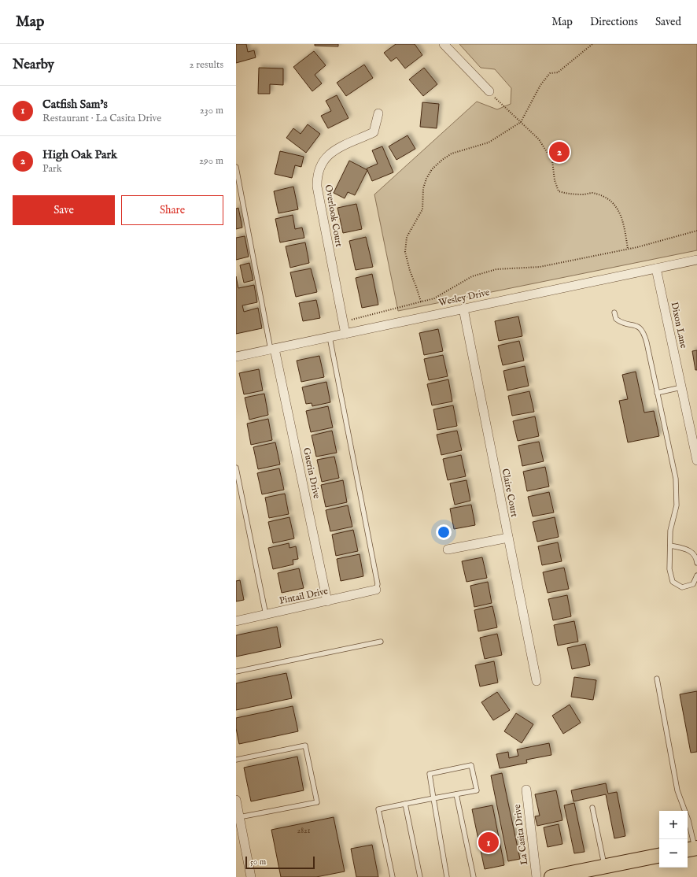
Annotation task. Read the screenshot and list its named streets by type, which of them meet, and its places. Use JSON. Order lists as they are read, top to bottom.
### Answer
{
  "streets": {
    "street": [
      "Overlook Court",
      "Wesley Drive",
      "Dixon Lane",
      "Guerin Drive",
      "Claire Court",
      "Pintail Drive",
      "La Casita Drive"
    ]
  },
  "crossings": [
    ["Overlook Court", "Wesley Drive"],
    ["Wesley Drive", "Dixon Lane"],
    ["Wesley Drive", "Guerin Drive"],
    ["Wesley Drive", "Claire Court"],
    ["Guerin Drive", "Pintail Drive"]
  ],
  "house_numbers": ["2821"],
  "scale_bar": "50 m",
  "page": {
    "header": "Map",
    "nav": ["Map", "Directions", "Saved"],
    "heading": ["Nearby", "2 results"],
    "list": [
      {
        "mark": "1",
        "name": "Catfish Sam's",
        "note": "Restaurant · La Casita Drive",
        "value": "230 m"
      },
      {
        "mark": "2",
        "name": "High Oak Park",
        "note": "Park",
        "value": "290 m"
      }
    ],
    "pins": ["2", "1"],
    "buttons": ["Save", "Share"],
    "map_buttons": ["+", "−"],
    "scale": "50 m"
  }
}
